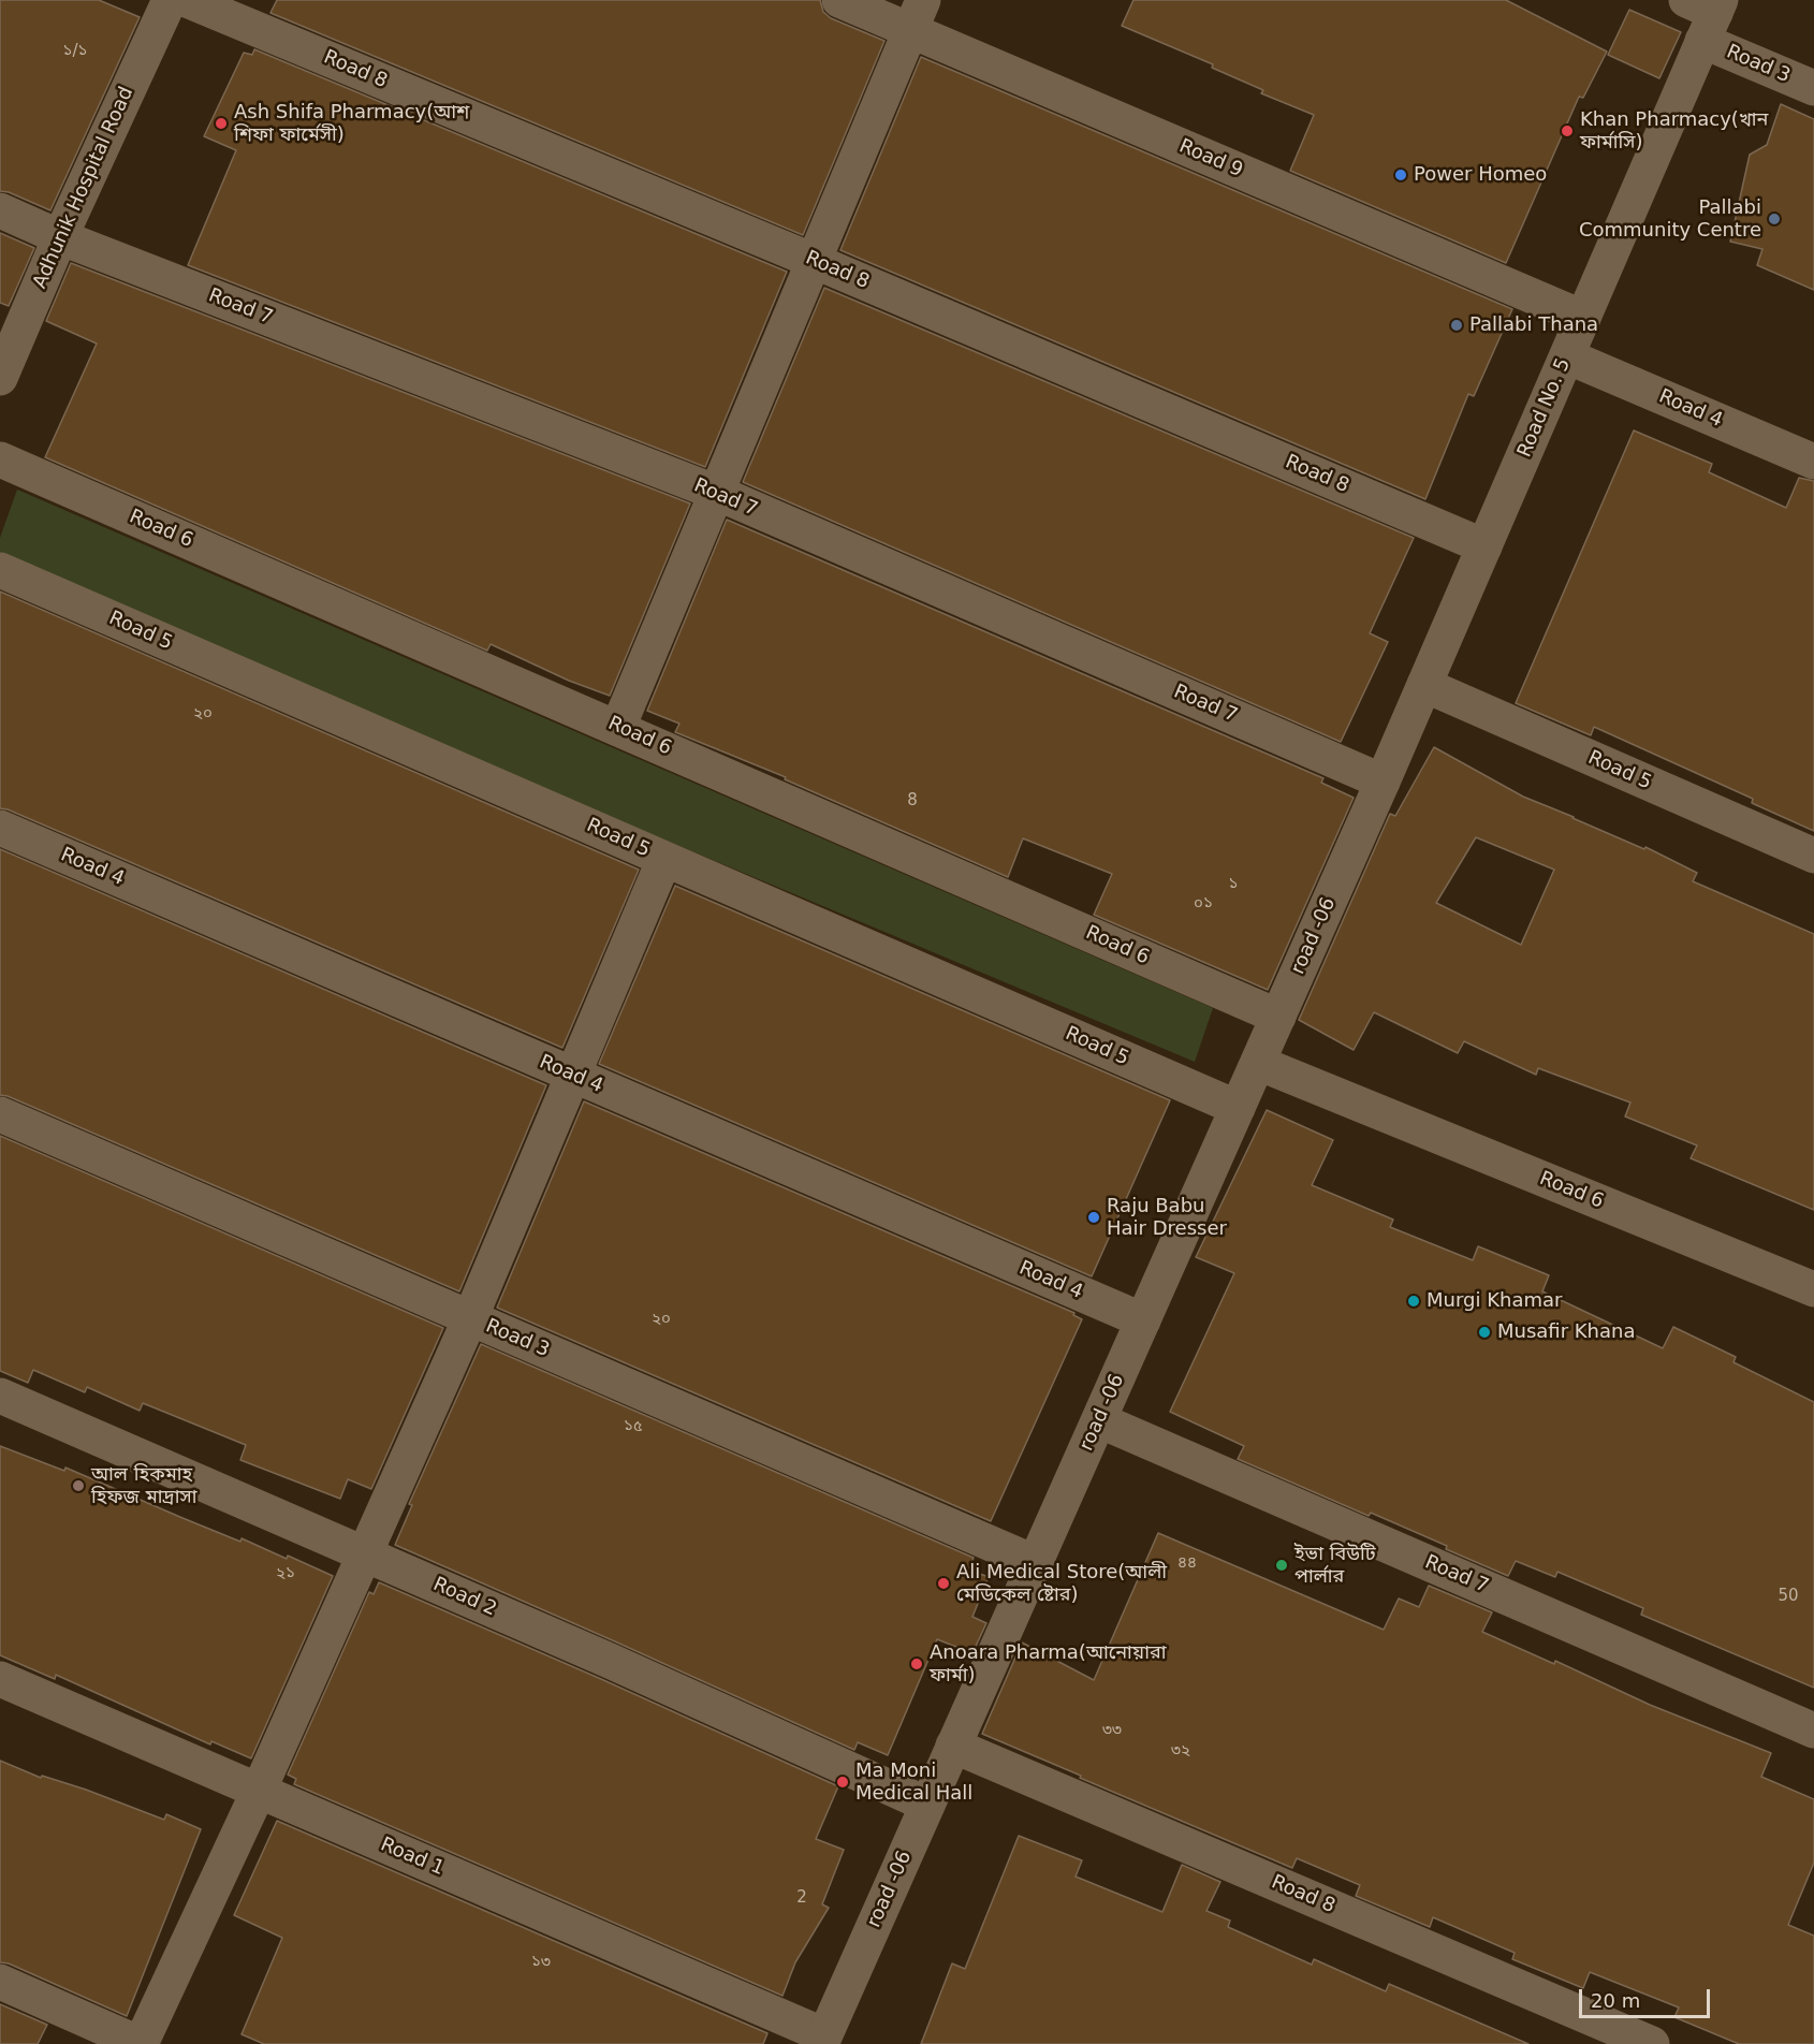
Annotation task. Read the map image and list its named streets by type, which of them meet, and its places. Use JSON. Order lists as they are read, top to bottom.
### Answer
{
  "streets": {
    "street": [
      "Road 3",
      "Road 8",
      "Road 9",
      "Adhunik Hospital Road",
      "Road 7",
      "Road No. 5",
      "Road 4",
      "Road 6",
      "Road 5",
      "road -06",
      "Road 2",
      "Road 1"
    ]
  },
  "crossings": [
    ["Road 3", "Road No. 5"],
    ["Road 3", "road -06"],
    ["Road 8", "Road No. 5"],
    ["Road 8", "road -06"],
    ["Road 9", "Road No. 5"],
    ["Adhunik Hospital Road", "Road 7"],
    ["Road 7", "Road No. 5"],
    ["Road 7", "road -06"],
    ["Road No. 5", "Road 4"],
    ["Road No. 5", "Road 5"],
    ["Road No. 5", "road -06"],
    ["Road 4", "road -06"],
    ["Road 6", "road -06"],
    ["Road 5", "road -06"],
    ["road -06", "Road 2"],
    ["road -06", "Road 1"]
  ],
  "places": [
    "Ash Shifa Pharmacy(আশ শিফা ফার্মেসী)",
    "Khan Pharmacy(খান ফার্মাসি)",
    "Power Homeo",
    "Pallabi Community Centre",
    "Pallabi Thana",
    "Raju Babu Hair Dresser",
    "Murgi Khamar",
    "Musafir Khana",
    "আল হিকমাহ হিফজ মাদ্রাসা",
    "ইভা বিউটি পার্লার",
    "Ali Medical Store(আলী মেডিকেল ষ্টোর)",
    "Anoara Pharma(আনোয়ারা ফার্মা)",
    "Ma Moni Medical Hall"
  ],
  "house_numbers": [
    "১/১",
    "২০",
    "8",
    "১",
    "০১",
    "২০",
    "১৫",
    "৪৪",
    "২১",
    "50",
    "৩৩",
    "৩২",
    "2",
    "১৩"
  ],
  "scale_bar": "20 m"
}
